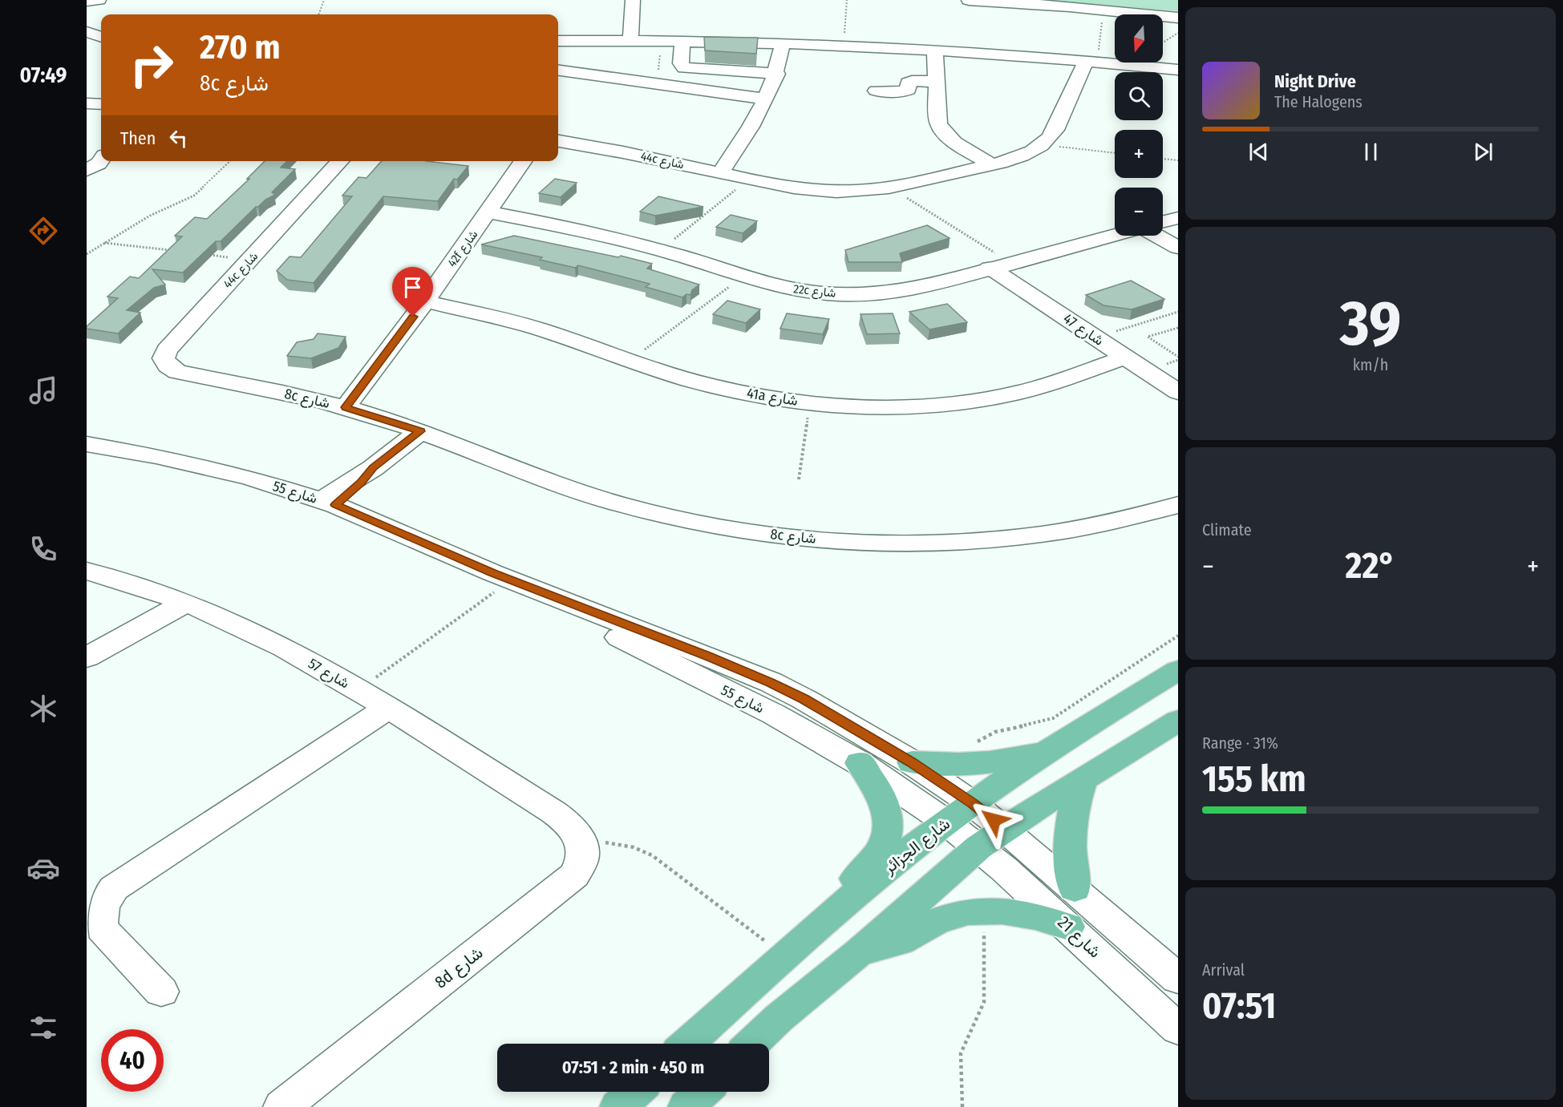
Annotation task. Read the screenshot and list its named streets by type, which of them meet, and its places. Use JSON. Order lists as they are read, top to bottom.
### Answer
{
  "streets": {
    "main road": ["شارع الجزائر"],
    "street": [
      "44c شارع",
      "42f شارع",
      "22c شارع",
      "شارع 47",
      "41a شارع",
      "8c شارع",
      "شارع 55",
      "شارع 57",
      "شارع 21",
      "8d شارع"
    ]
  },
  "crossings": [
    ["44c شارع", "8c شارع"],
    ["42f شارع", "22c شارع"],
    ["42f شارع", "41a شارع"],
    ["42f شارع", "8c شارع"],
    ["22c شارع", "شارع 47"],
    ["شارع 47", "41a شارع"],
    ["شارع 55", "شارع الجزائر"],
    ["شارع 55", "شارع 21"],
    ["شارع 57", "8d شارع"]
  ],
  "north": "bottom",
  "page": {
    "tabs": "07:49",
    "map_buttons": ["+", "−"],
    "turn": ["270 m", "8c شارع"],
    "song": ["Night Drive", "The Halogens"],
    "then": "Then",
    "tile": [
      ["39", "km/h"],
      "Climate",
      ["Range · 31%", "155 km"],
      ["Arrival", "07:51"]
    ],
    "heat": ["−", "22°", "+"],
    "limit": "40",
    "trip": "07:51 · 2 min · 450 m"
  }
}
